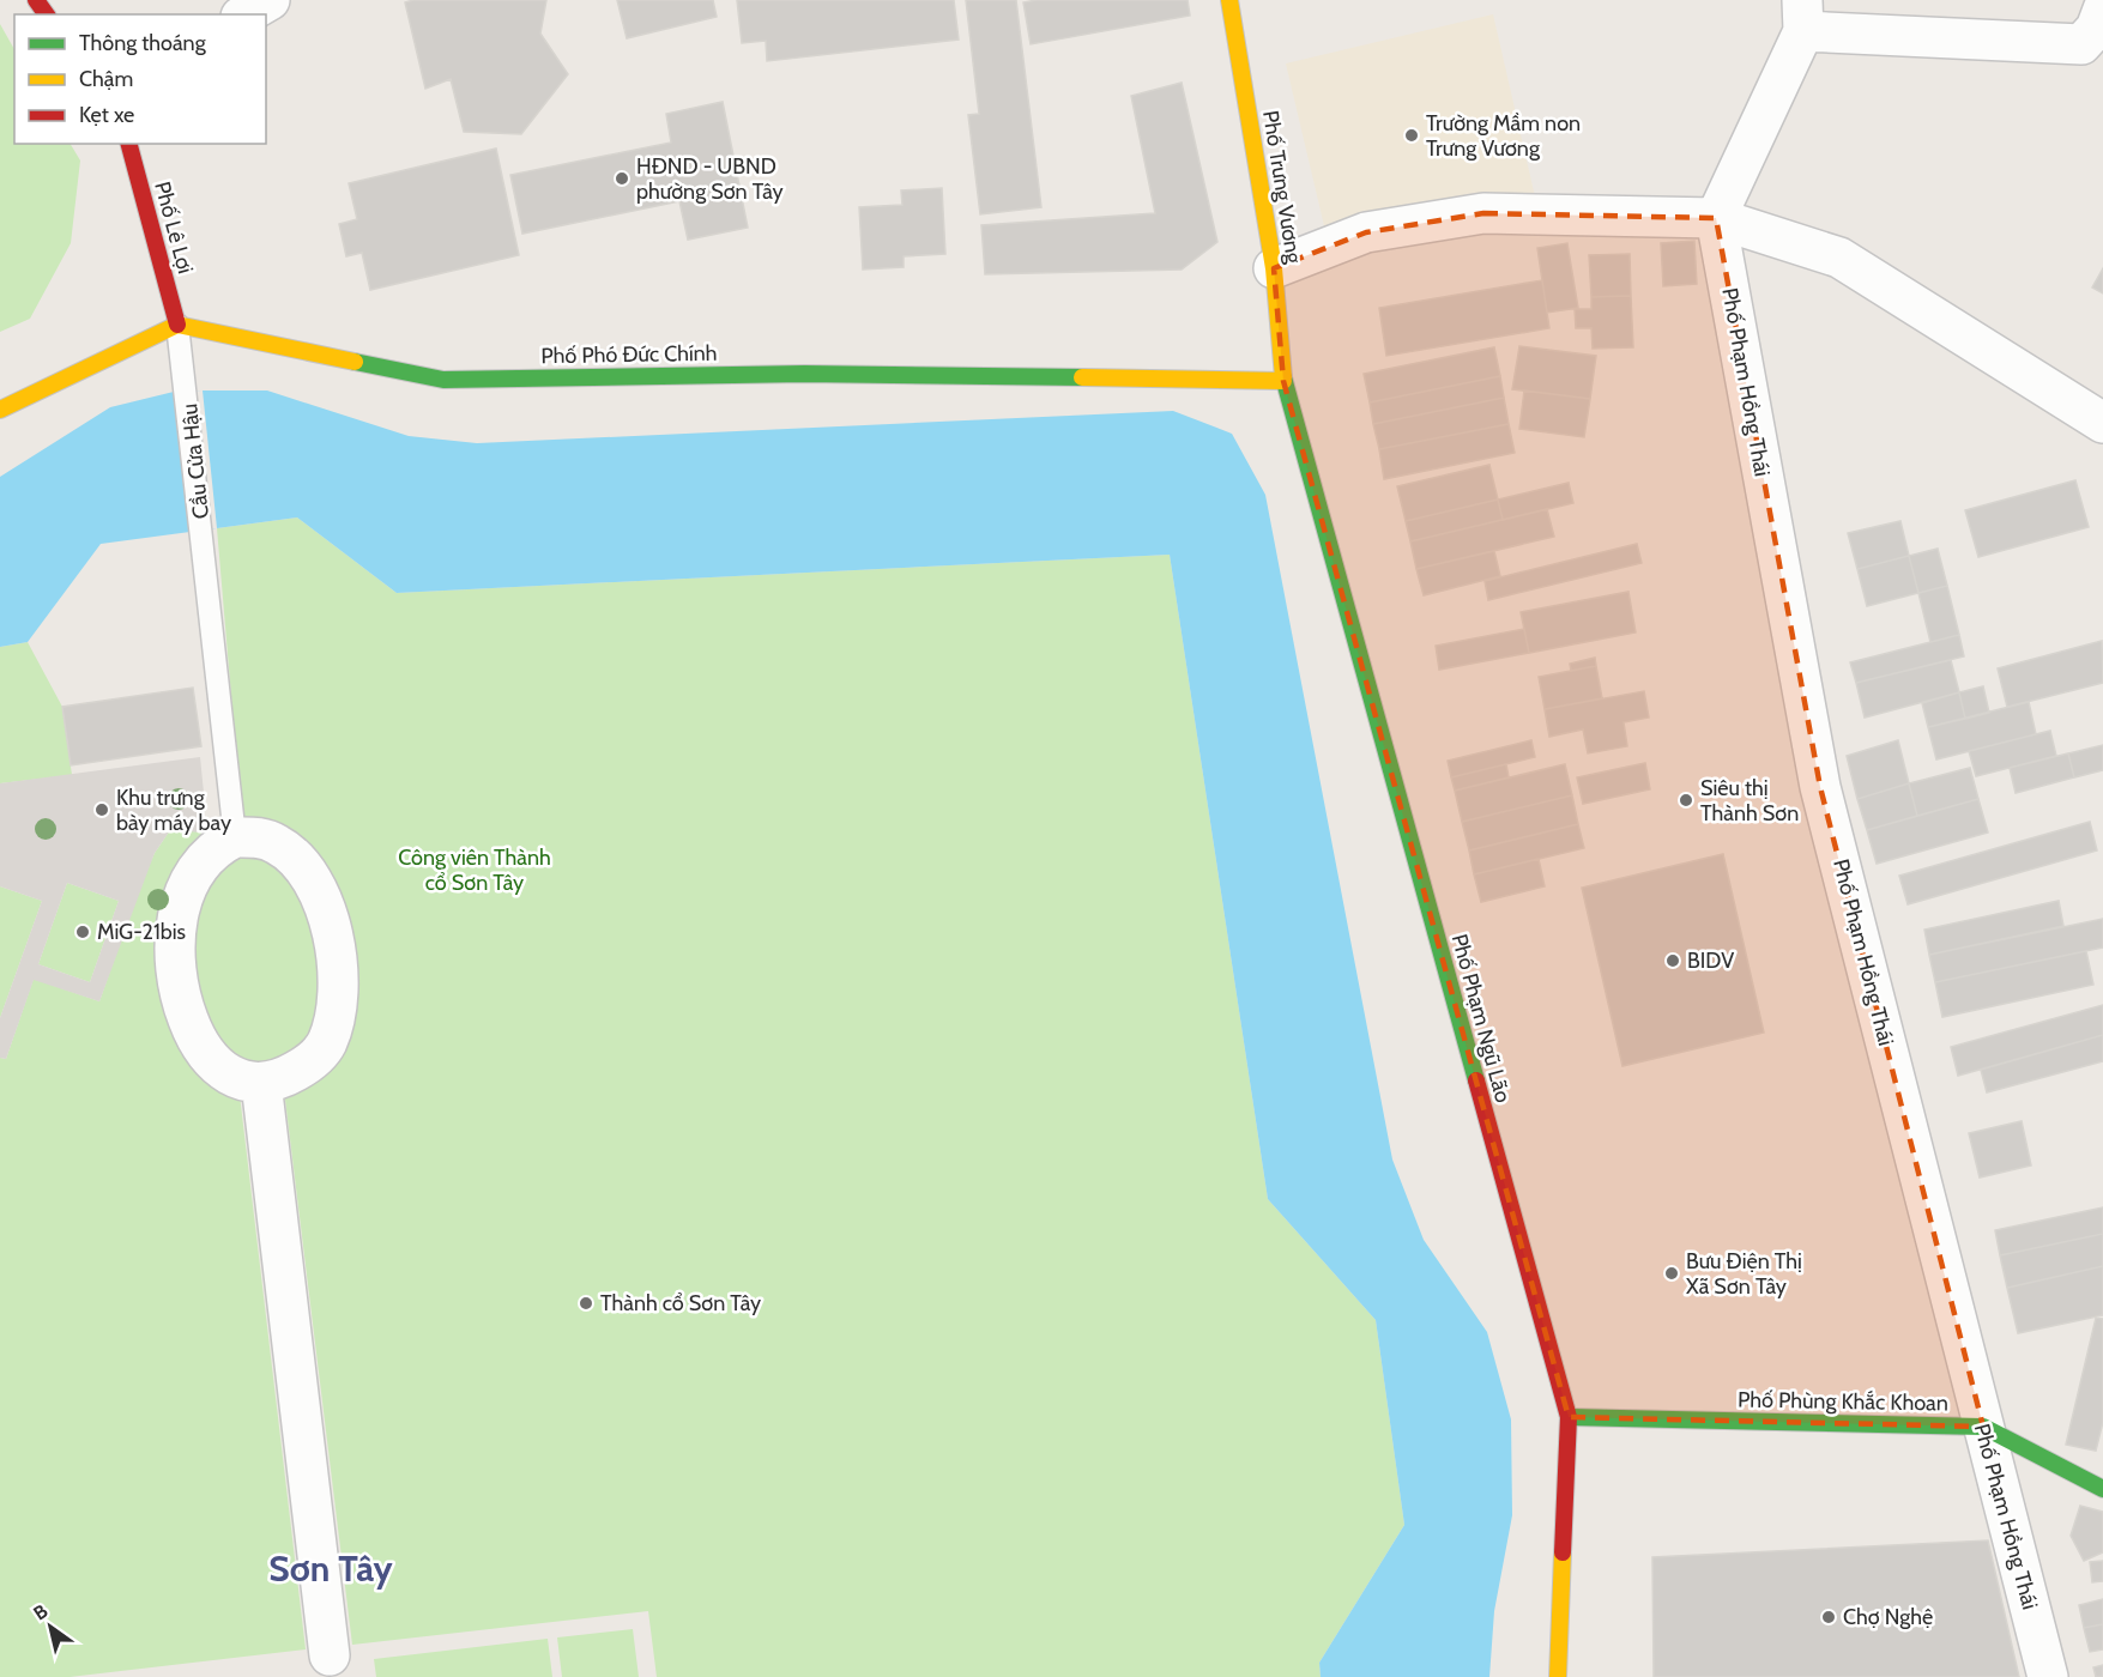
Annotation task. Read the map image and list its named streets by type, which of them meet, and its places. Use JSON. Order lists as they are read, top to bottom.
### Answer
{
  "streets": {
    "main road": [
      "Phố Trưng Vương",
      "Phố Lê Lợi",
      "Phố Phó Đức Chính",
      "Phố Phạm Ngũ Lão",
      "Phố Phùng Khắc Khoan"
    ],
    "street": ["Phố Phạm Hồng Thái"],
    "lane": ["Cầu Cửa Hậu"]
  },
  "crossings": [
    ["Phố Trưng Vương", "Phố Phó Đức Chính"],
    ["Phố Trưng Vương", "Phố Phạm Ngũ Lão"],
    ["Phố Lê Lợi", "Phố Phó Đức Chính"],
    ["Phố Lê Lợi", "Cầu Cửa Hậu"],
    ["Phố Phó Đức Chính", "Cầu Cửa Hậu"],
    ["Phố Phó Đức Chính", "Phố Phạm Ngũ Lão"],
    ["Phố Phạm Hồng Thái", "Phố Phùng Khắc Khoan"],
    ["Phố Phạm Ngũ Lão", "Phố Phùng Khắc Khoan"]
  ],
  "districts": ["Sơn Tây"],
  "parks": ["Công viên Thành cổ Sơn Tây"],
  "places": [
    "Trường Mầm non Trưng Vương",
    "HĐND - UBND phường Sơn Tây",
    "Siêu thị Thành Sơn",
    "Khu trưng bày máy bay",
    "MiG-21bis",
    "BIDV",
    "Bưu Điện Thị Xã Sơn Tây",
    "Thành cổ Sơn Tây",
    "Chợ Nghệ"
  ],
  "legend": ["Thông thoáng", "Chậm", "Kẹt xe"],
  "north": "top left"
}
